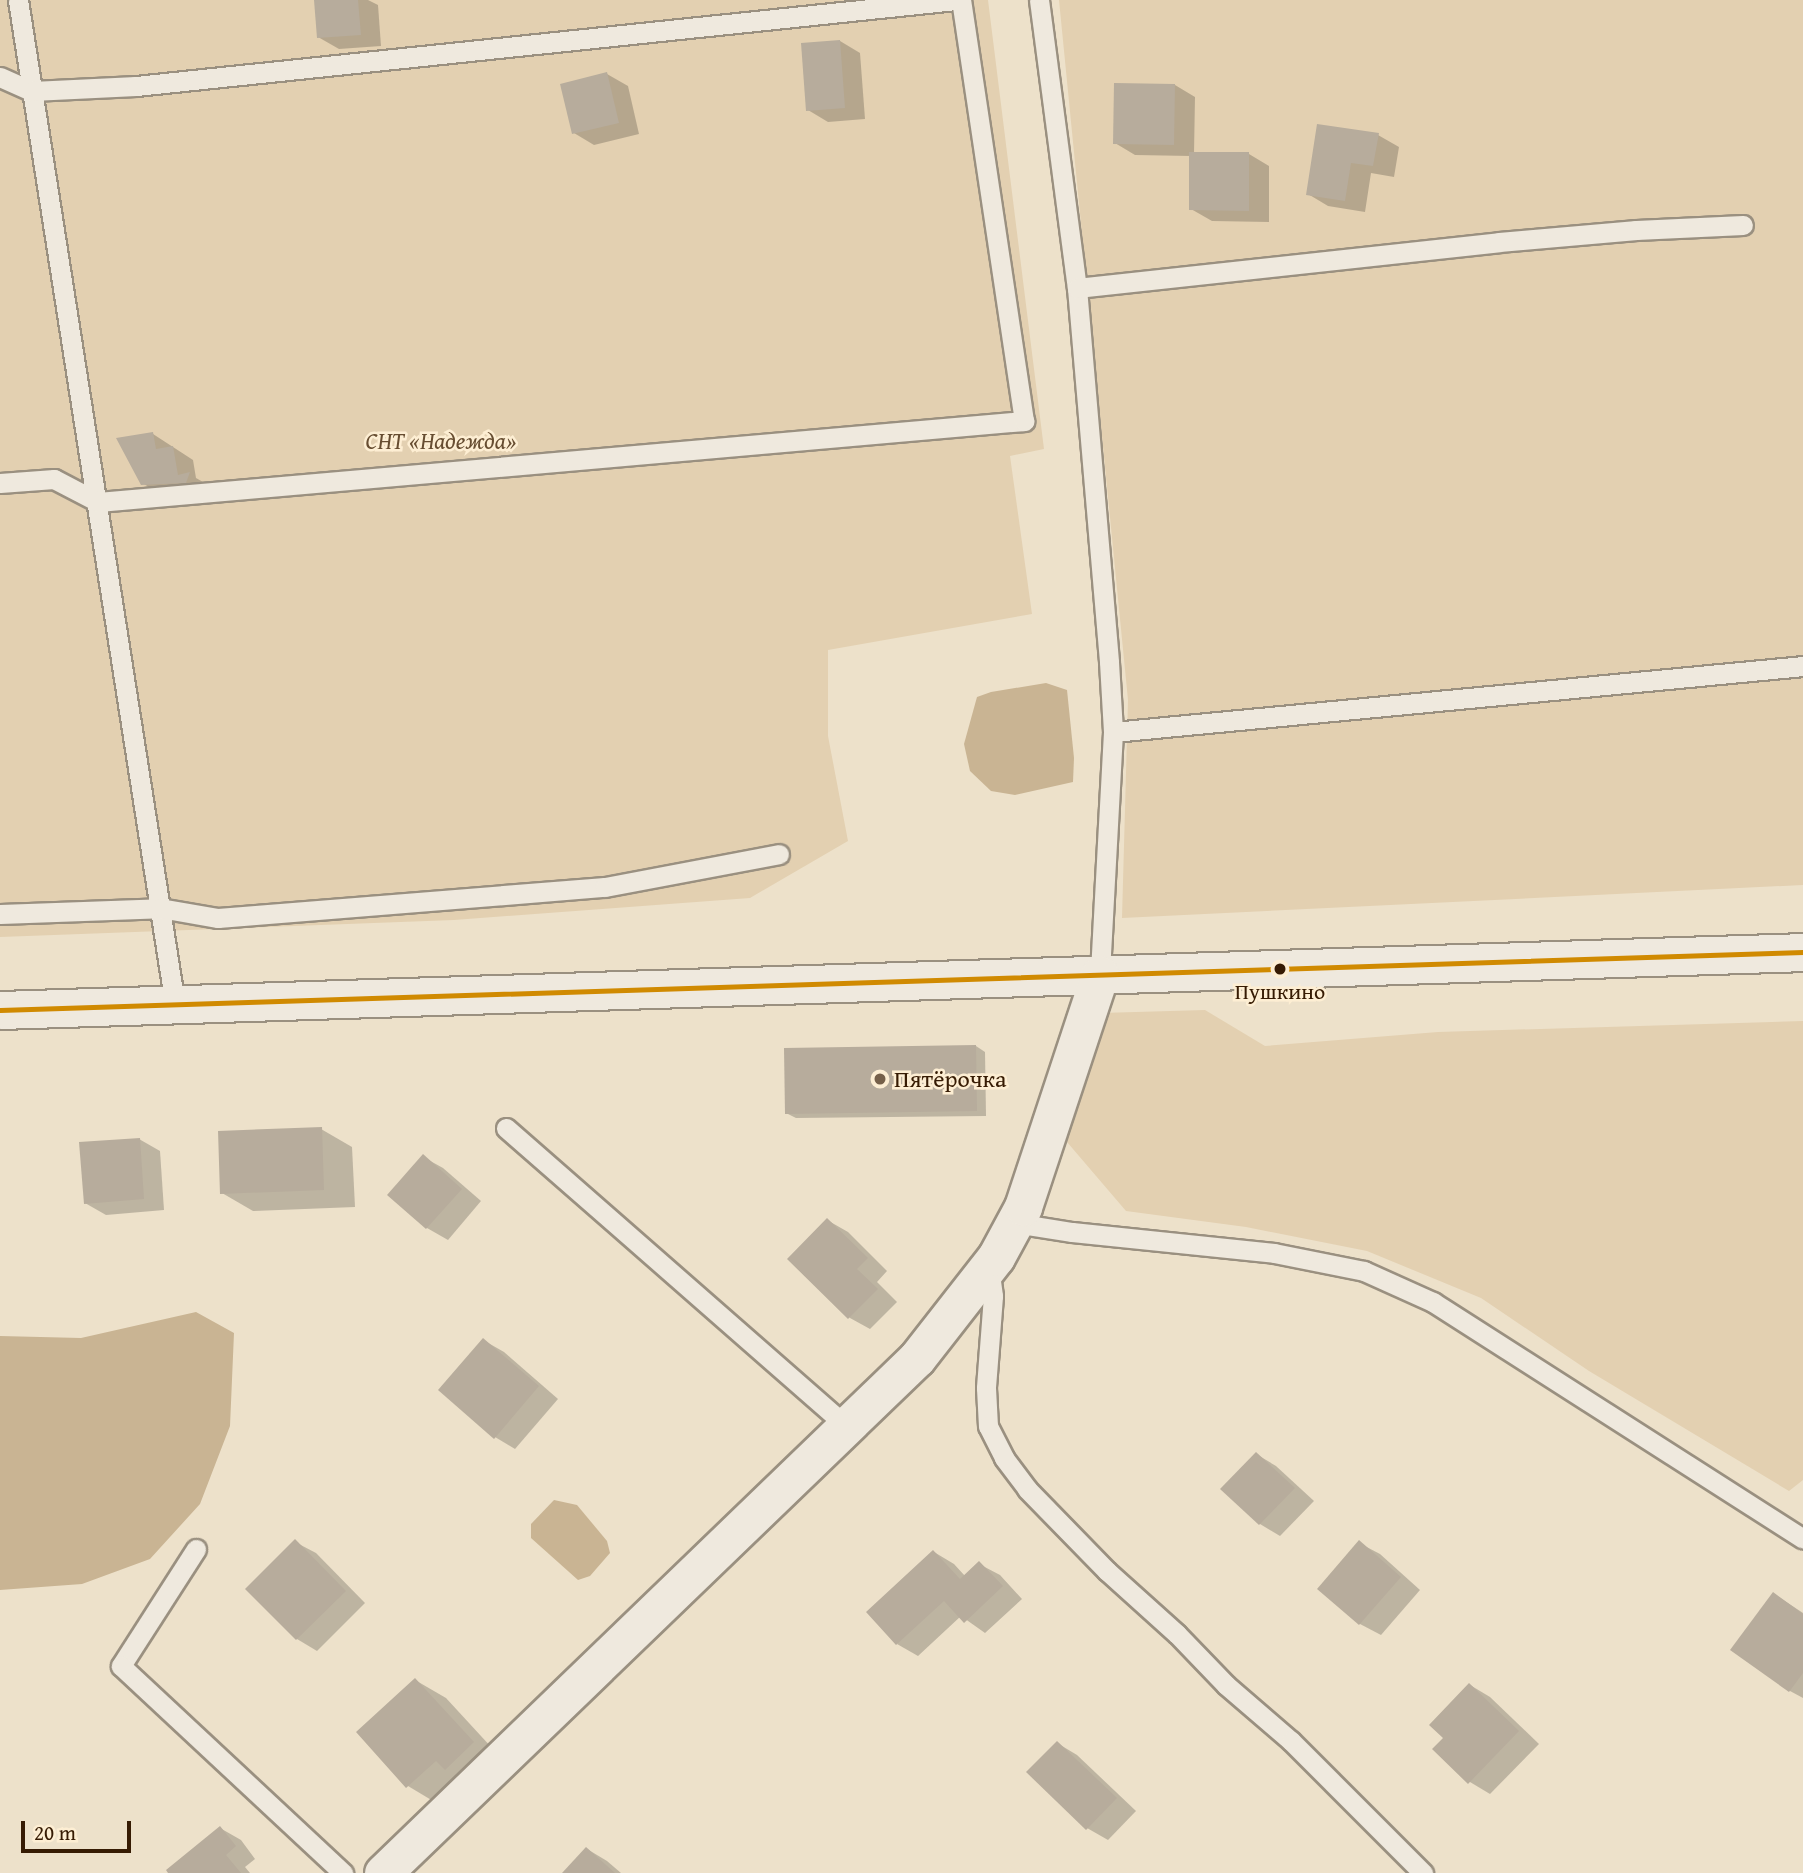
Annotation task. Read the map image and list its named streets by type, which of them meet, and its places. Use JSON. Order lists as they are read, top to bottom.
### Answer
{
  "parks": ["СНТ «Надежда»"],
  "places": ["Пушкино", "Пятёрочка"],
  "scale_bar": "20 m"
}
